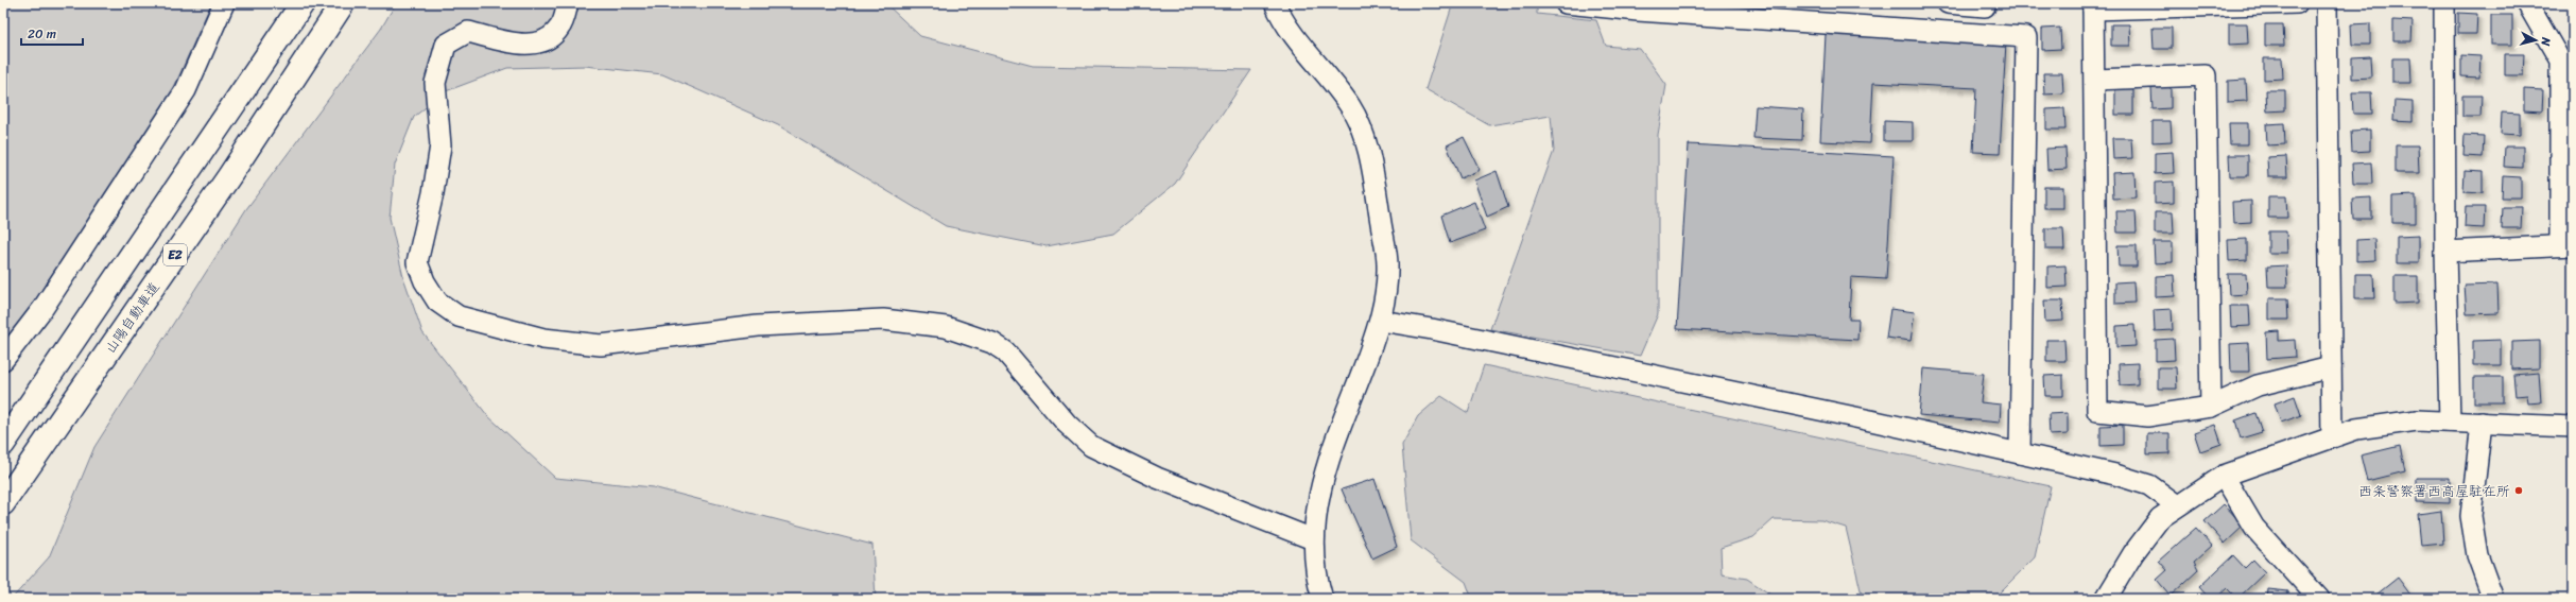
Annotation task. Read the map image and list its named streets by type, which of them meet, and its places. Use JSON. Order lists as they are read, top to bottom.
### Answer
{
  "streets": {
    "highway": ["E2", "山陽自動車道"]
  },
  "places": ["西条警察署西高屋駐在所"],
  "scale_bar": "20 m",
  "north": "right"
}
